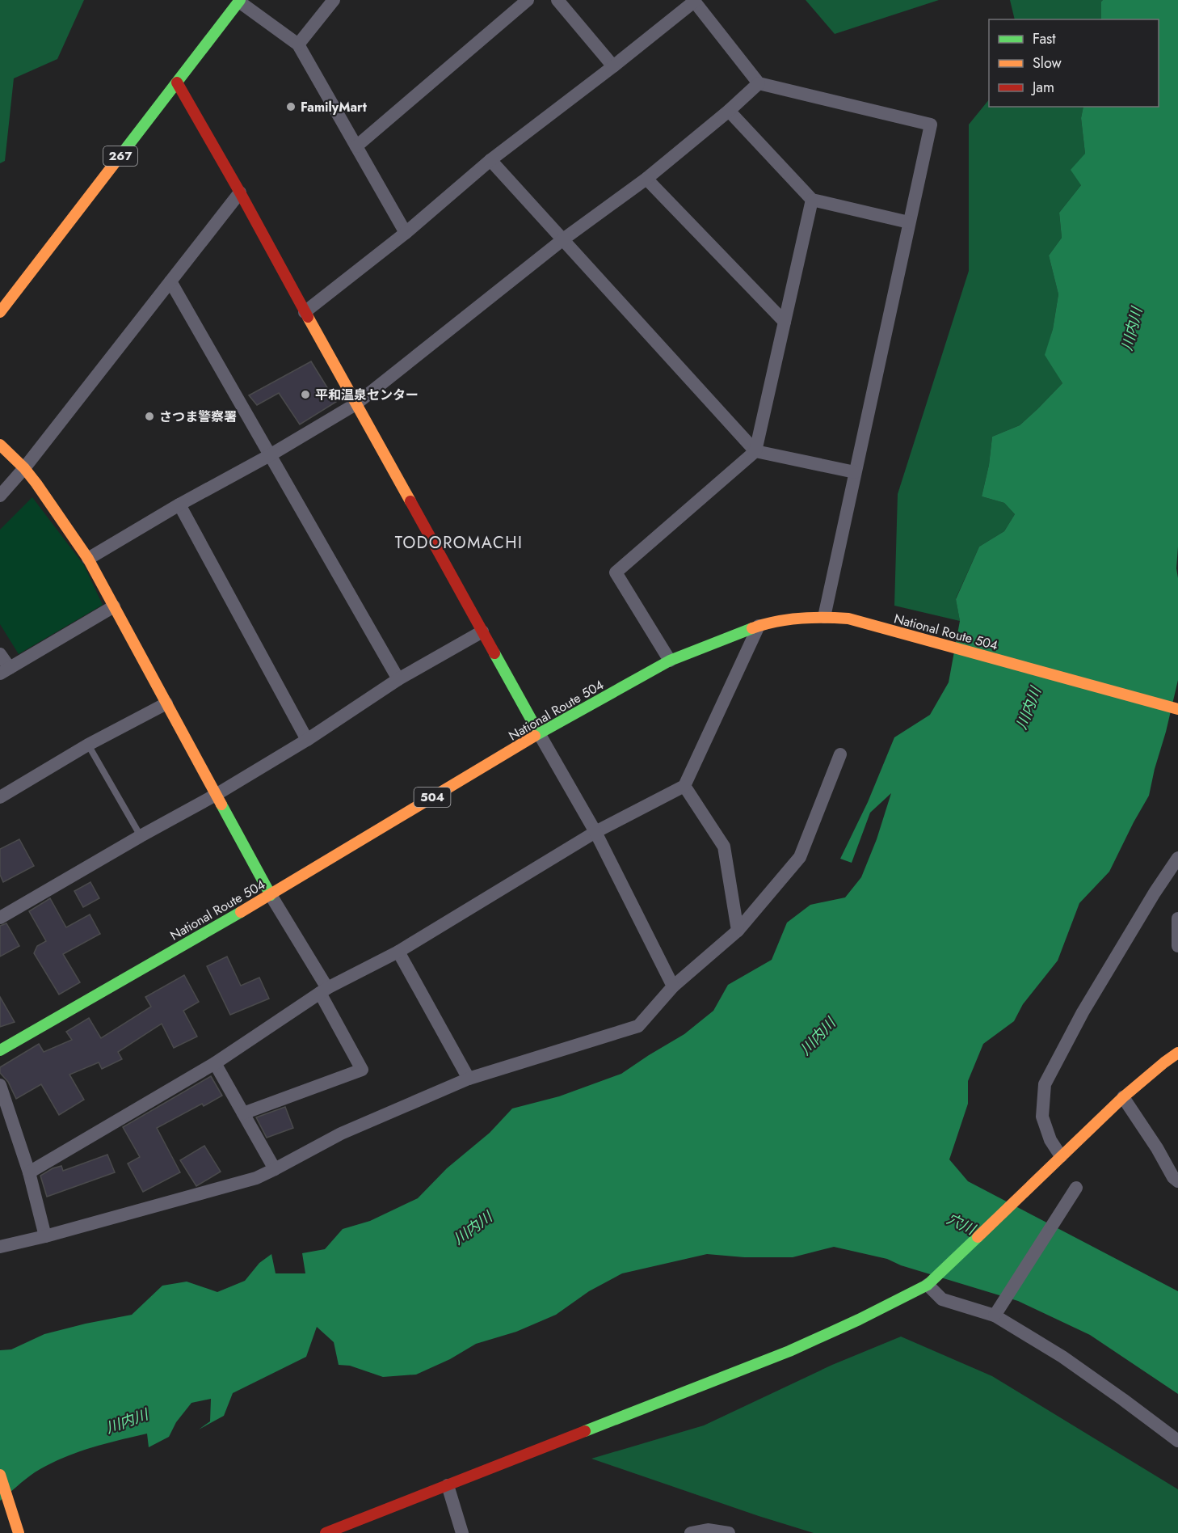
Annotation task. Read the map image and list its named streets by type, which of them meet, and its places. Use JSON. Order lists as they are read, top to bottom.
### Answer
{
  "streets": {
    "main road": ["267", "National Route 504", "504"]
  },
  "districts": ["TODOROMACHI"],
  "water": ["川内川", "穴川"],
  "places": ["FamilyMart", "平和温泉センター", "さつま警察署"],
  "legend": ["Fast", "Slow", "Jam"]
}
